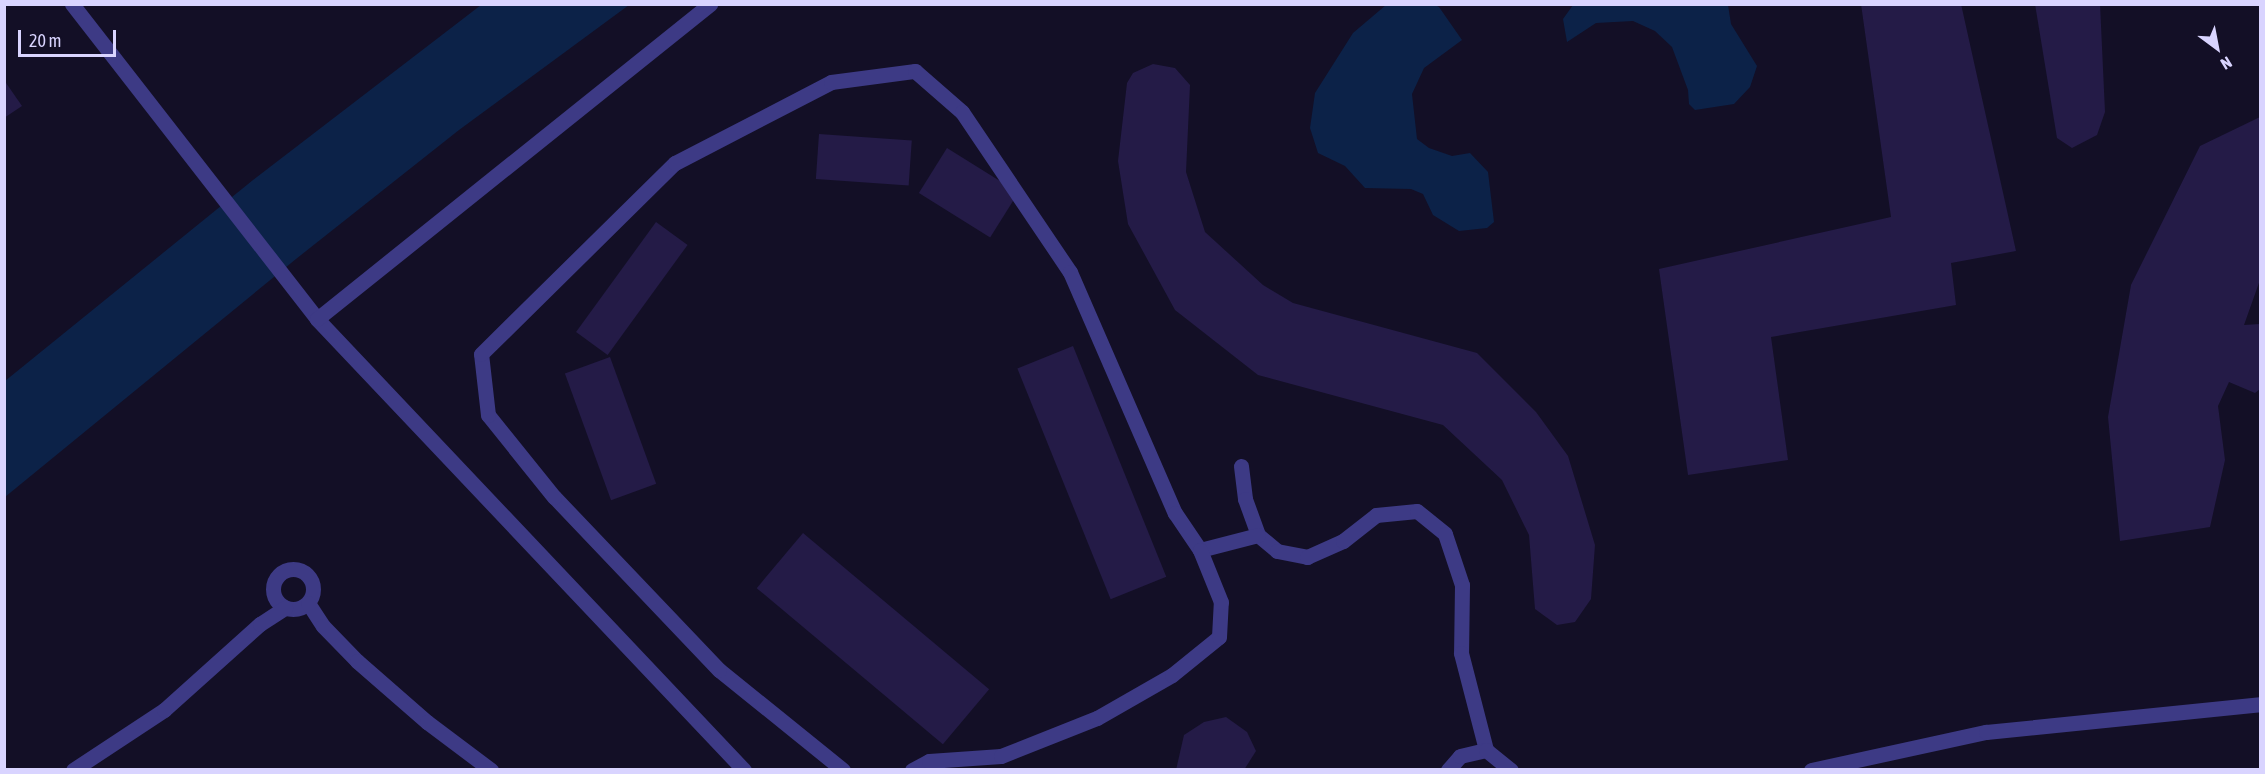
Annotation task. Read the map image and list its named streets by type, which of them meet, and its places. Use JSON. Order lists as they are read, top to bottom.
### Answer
{
  "scale_bar": "20 m",
  "north": "bottom right"
}
